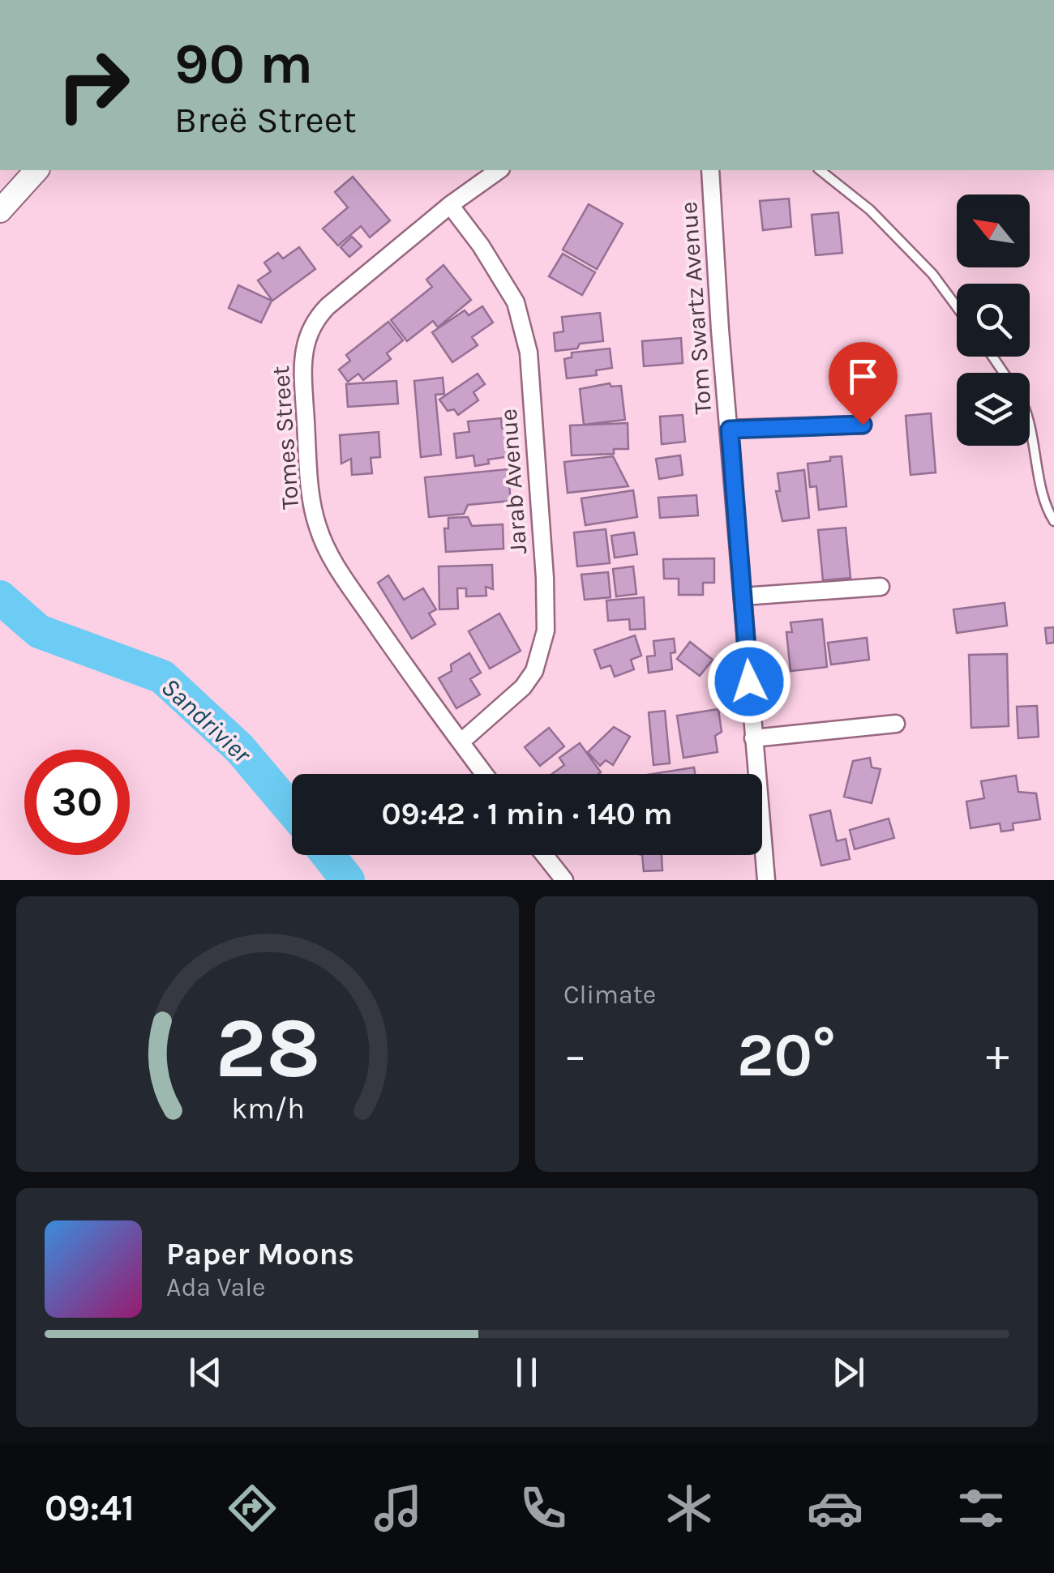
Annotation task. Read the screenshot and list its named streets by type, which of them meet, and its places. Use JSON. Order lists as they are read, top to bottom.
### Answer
{
  "streets": {
    "street": ["Tom Swartz Avenue", "Tomes Street", "Jarab Avenue"]
  },
  "crossings": [
    ["Tomes Street", "Jarab Avenue"]
  ],
  "water": ["Sandrivier"],
  "north": "top left",
  "page": {
    "turn": ["90 m", "Breë Street"],
    "limit": "30",
    "trip": "09:42 · 1 min · 140 m",
    "tile": "Climate",
    "heat": ["−", "20°", "+"],
    "song": ["Paper Moons", "Ada Vale"],
    "tabs": "09:41",
    "gauge": ["28", "km/h"]
  }
}
